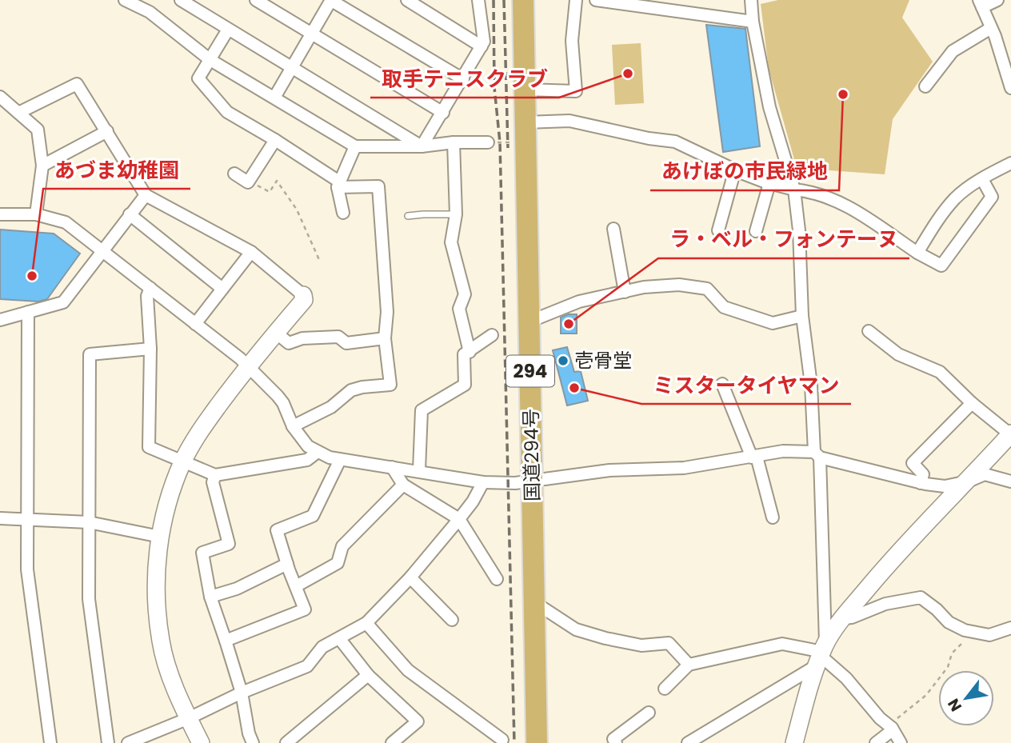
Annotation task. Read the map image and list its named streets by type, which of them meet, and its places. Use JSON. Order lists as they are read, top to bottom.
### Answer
{
  "streets": {
    "highway": ["294", "国道294号"]
  },
  "places": [
    "取手テニスクラブ",
    "あけぼの市民緑地",
    "あづま幼稚園",
    "ラ・ベル・フォンテーヌ",
    "壱骨堂",
    "ミスタータイヤマン"
  ],
  "north": "bottom left"
}
